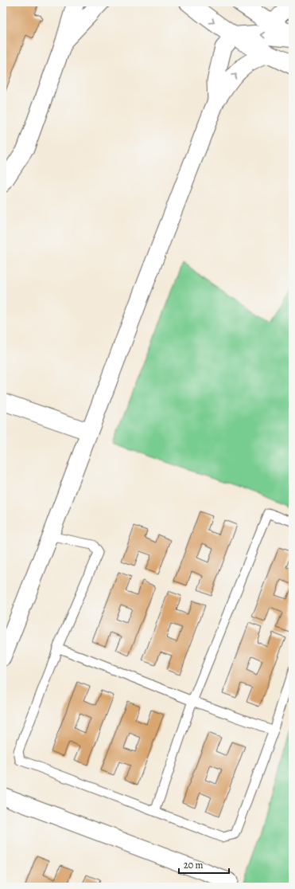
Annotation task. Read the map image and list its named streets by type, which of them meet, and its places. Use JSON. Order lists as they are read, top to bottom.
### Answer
{
  "scale_bar": "20 m"
}
